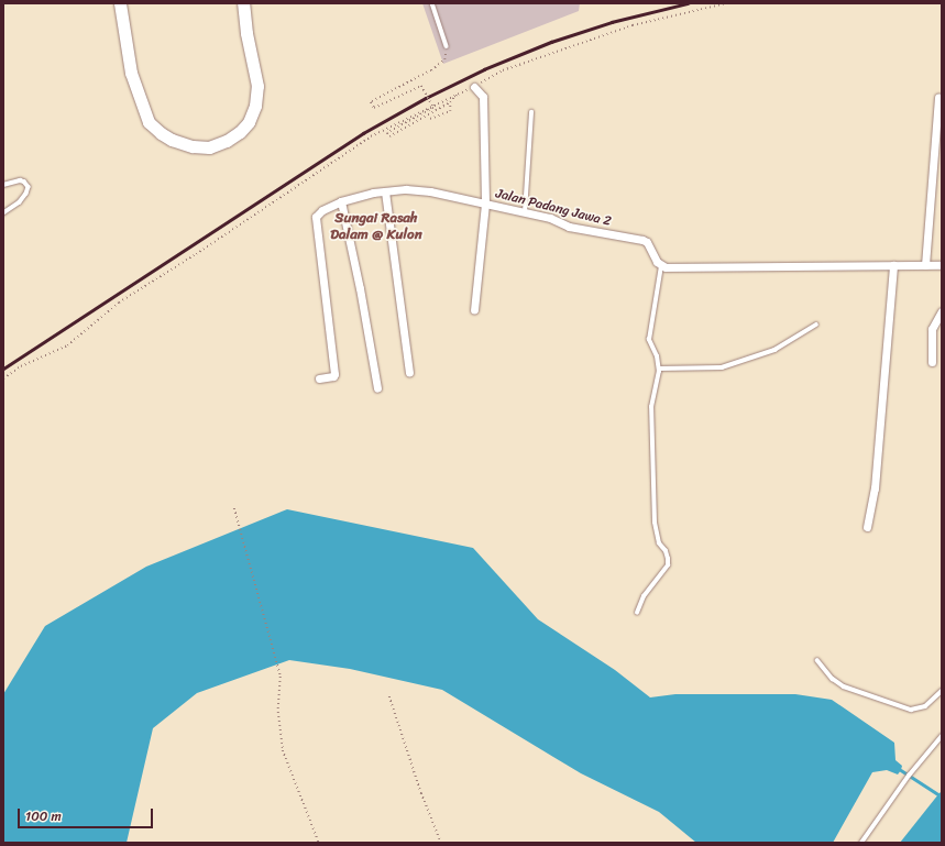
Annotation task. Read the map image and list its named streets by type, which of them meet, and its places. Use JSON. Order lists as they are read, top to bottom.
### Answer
{
  "streets": {
    "street": ["Jalan Padang Jawa 2"]
  },
  "districts": ["Sungai Rasah Dalam @ Kulon"],
  "scale_bar": "100 m"
}
